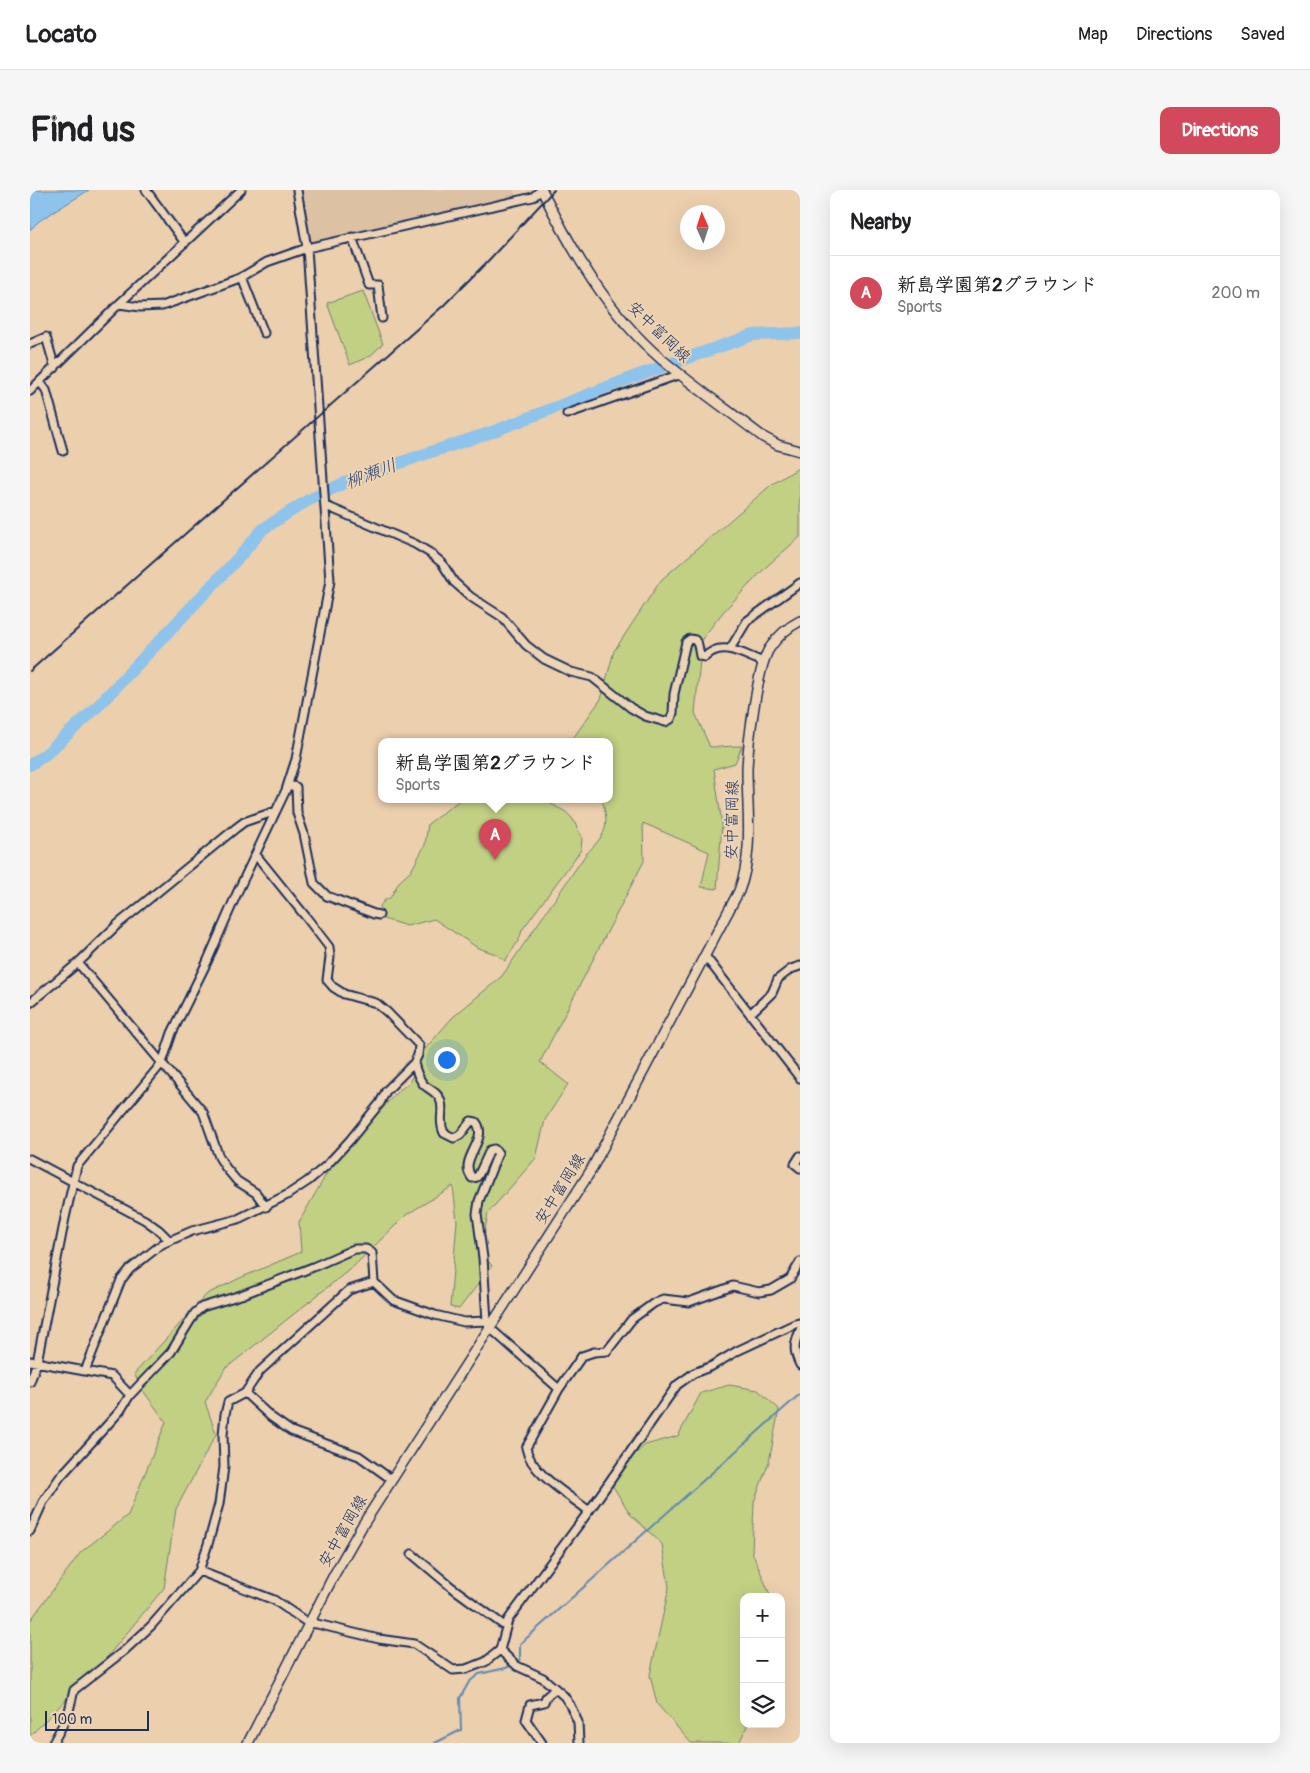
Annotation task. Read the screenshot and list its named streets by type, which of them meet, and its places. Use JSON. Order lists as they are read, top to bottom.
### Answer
{
  "streets": {
    "main road": ["安中富岡線"]
  },
  "water": ["柳瀬川"],
  "scale_bar": "100 m",
  "north": "top",
  "page": {
    "header": "Locato",
    "nav": ["Map", "Directions", "Saved"],
    "buttons": "Directions",
    "title": "Find us",
    "heading": "Nearby",
    "list": [
      {
        "mark": "A",
        "name": "新島学園第2グラウンド",
        "note": "Sports",
        "value": "200 m"
      }
    ],
    "popup": ["新島学園第2グラウンド", "Sports"],
    "pins": "A",
    "map_buttons": ["+", "−"],
    "scale": "100 m"
  }
}
